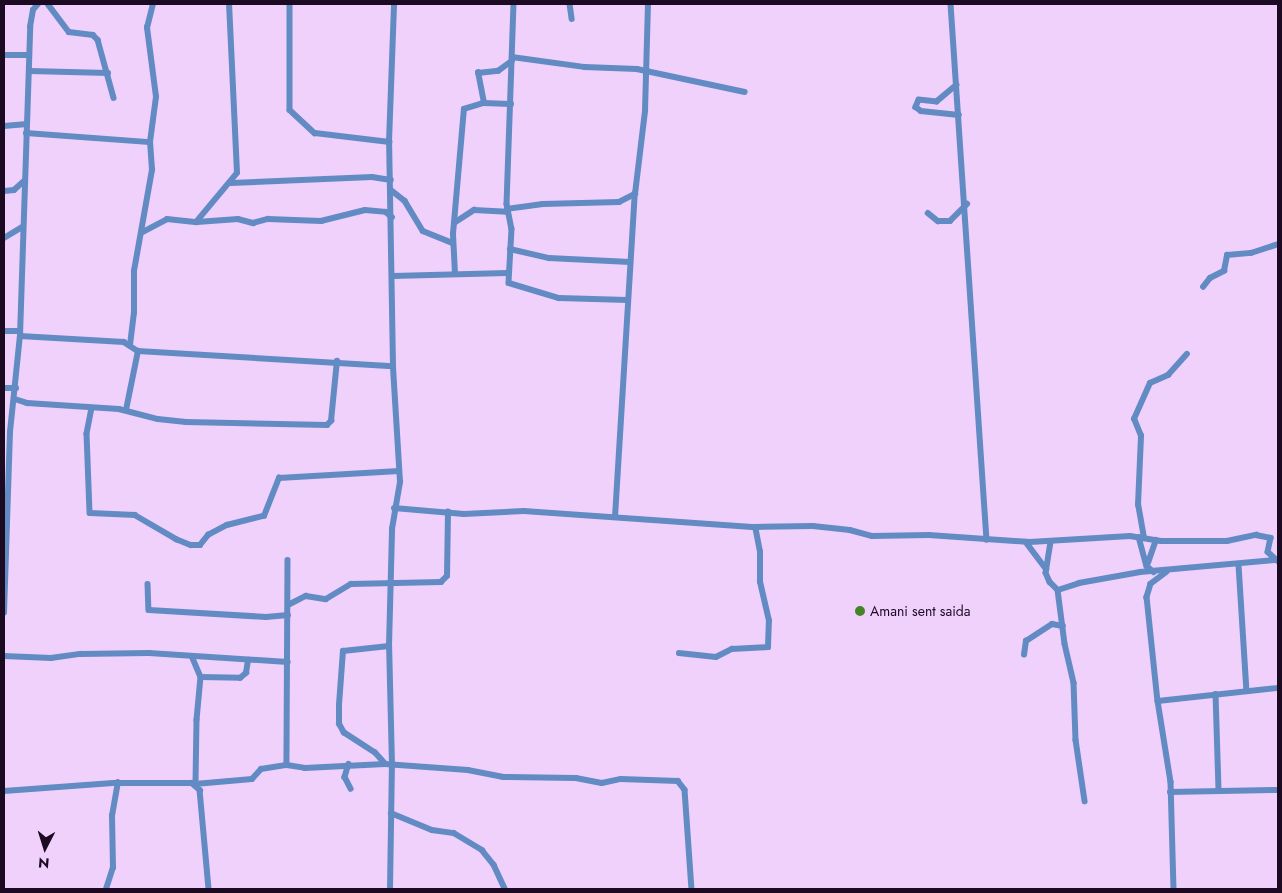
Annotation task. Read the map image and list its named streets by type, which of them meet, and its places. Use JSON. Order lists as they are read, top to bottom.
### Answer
{
  "places": ["Amani sent saida"],
  "north": "bottom"
}
